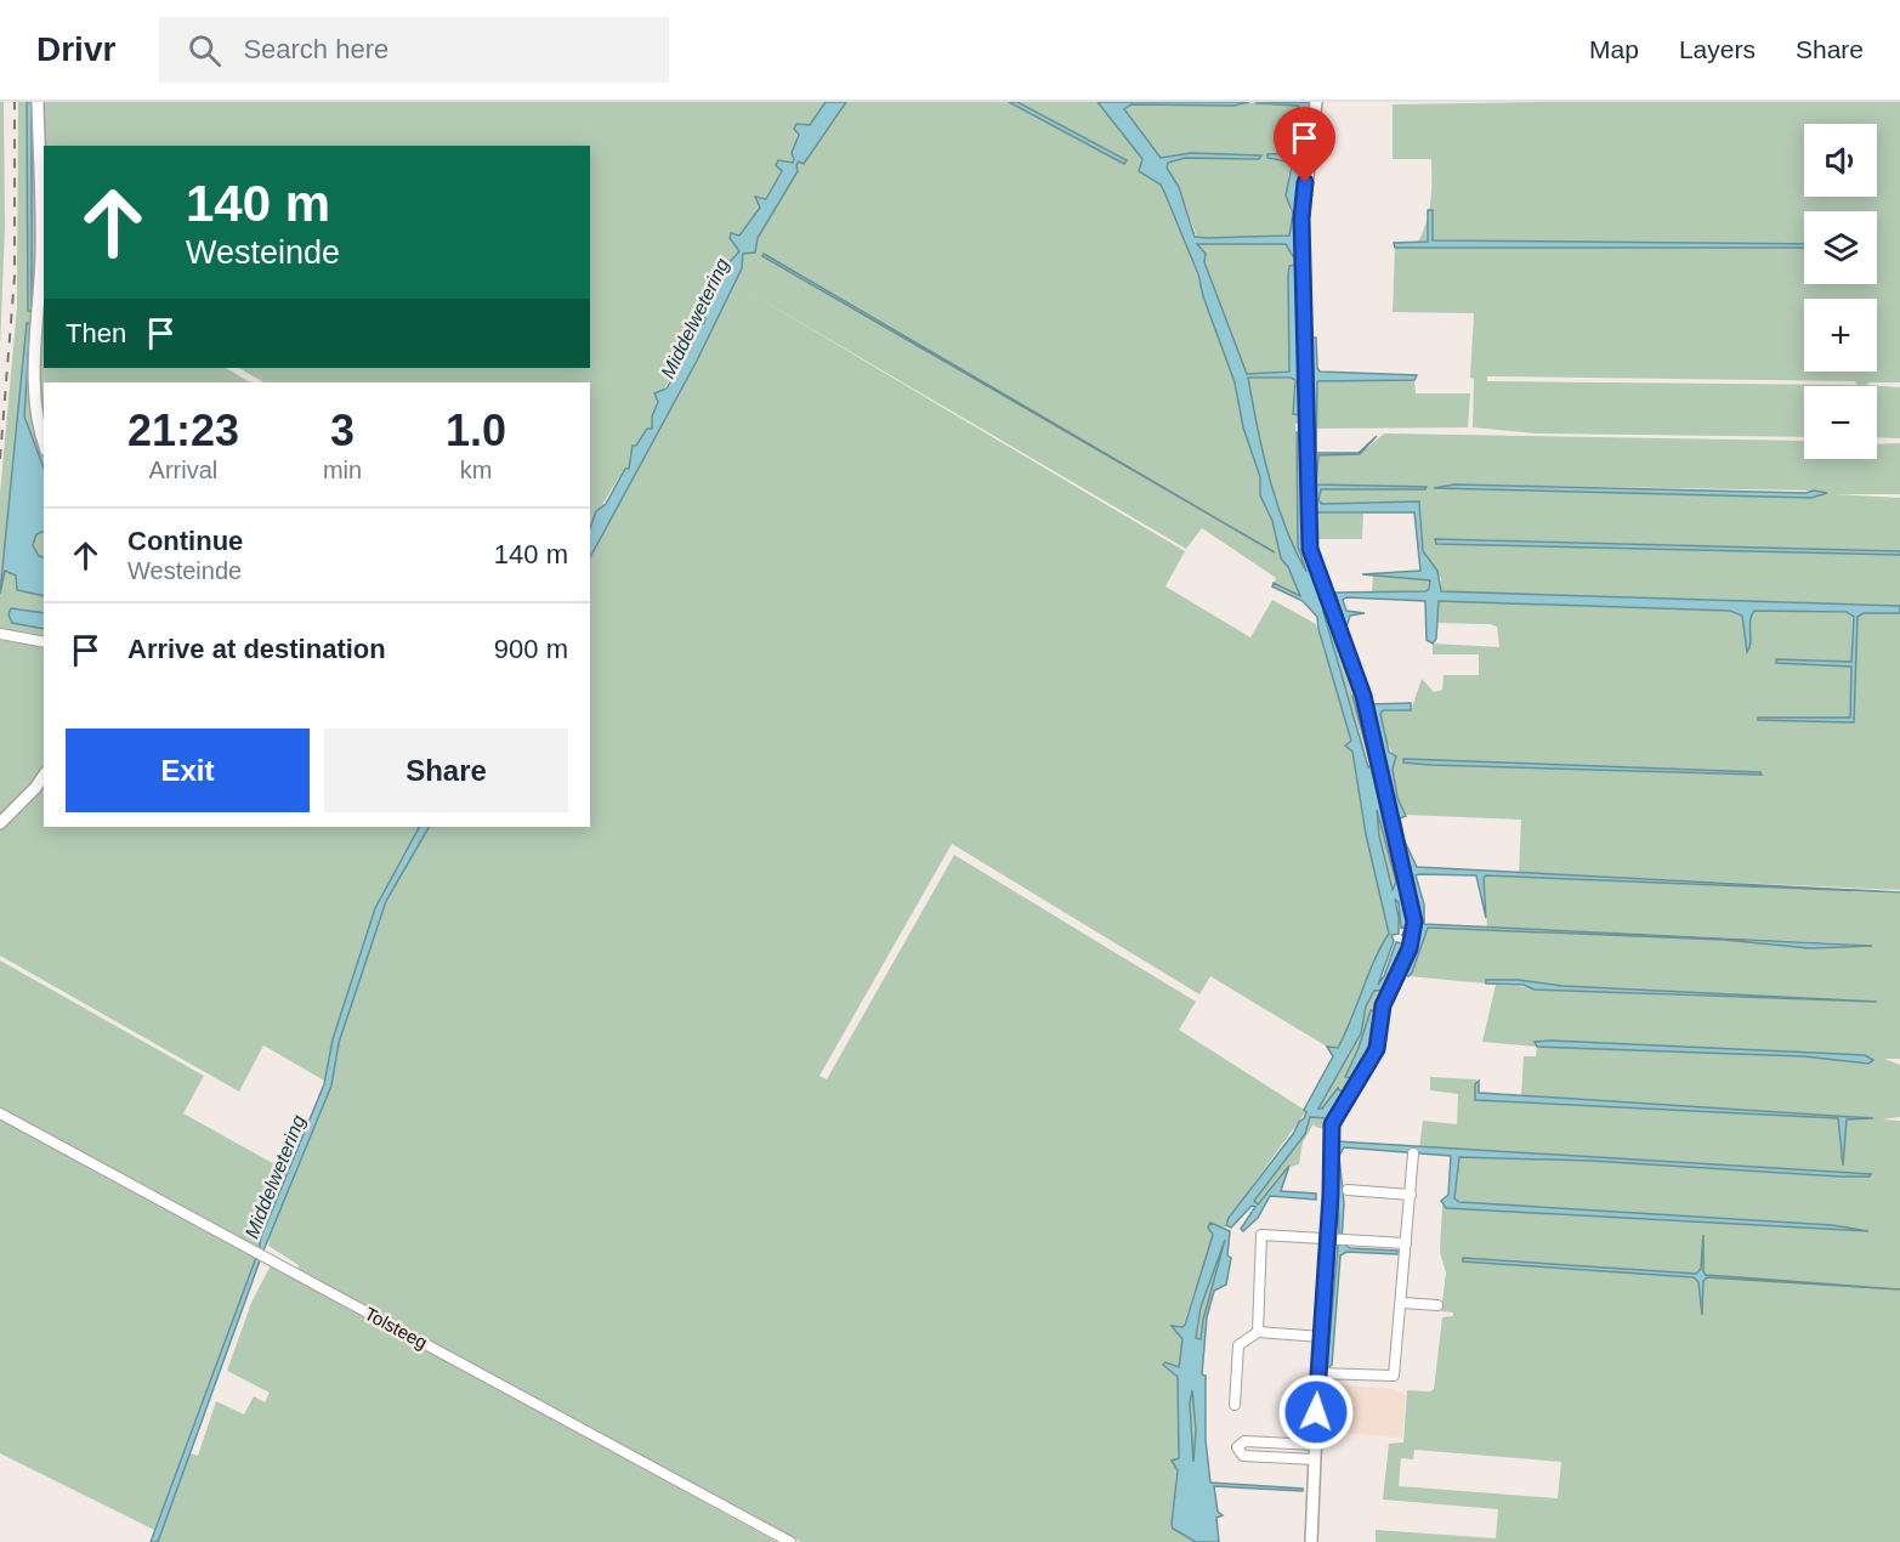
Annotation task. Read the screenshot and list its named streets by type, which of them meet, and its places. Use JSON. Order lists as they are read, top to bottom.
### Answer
{
  "streets": {
    "street": ["Tolsteeg"]
  },
  "water": ["Middelwetering"],
  "page": {
    "header": "Drivr",
    "search": "Search here",
    "nav": ["Map", "Layers", "Share"],
    "map_buttons": ["+", "−"],
    "turn": ["140 m", "Westeinde"],
    "then": "Then",
    "eta": [
      "21:23",
      "Arrival",
      "3",
      "min",
      "1.0",
      "km"
    ],
    "list": [
      {
        "name": "Continue",
        "note": "Westeinde",
        "value": "140 m"
      },
      {
        "name": "Arrive at destination",
        "value": "900 m"
      }
    ],
    "buttons": ["Exit", "Share"]
  }
}
